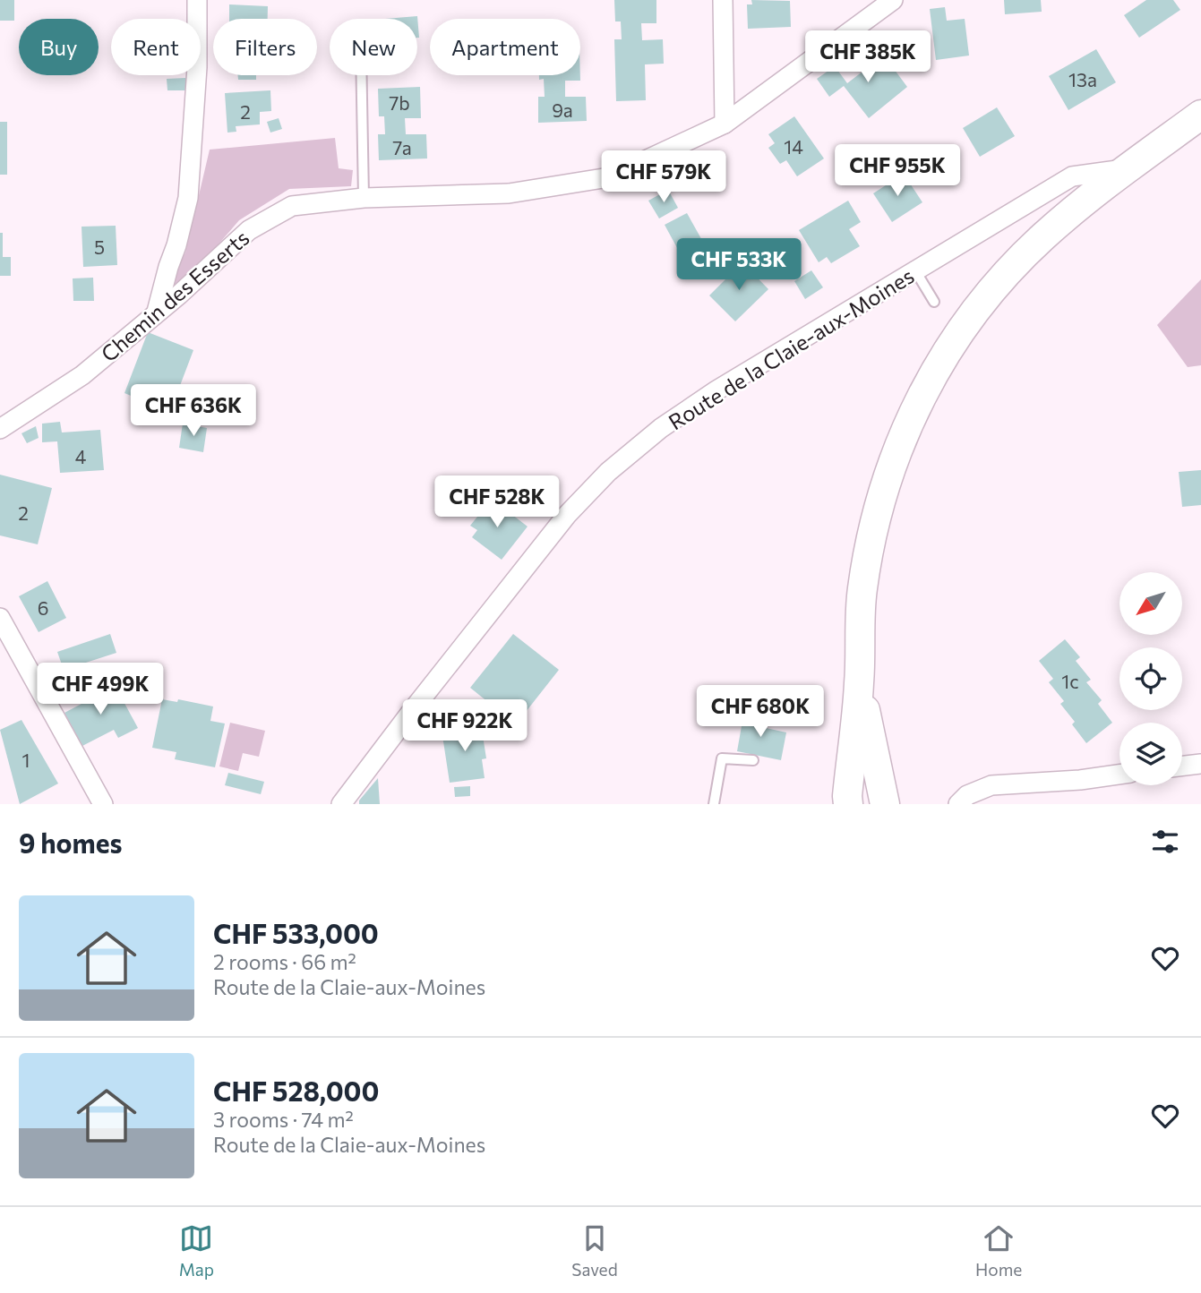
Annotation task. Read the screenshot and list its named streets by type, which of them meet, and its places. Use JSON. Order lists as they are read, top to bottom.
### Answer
{
  "streets": {
    "main road": ["Route de la Claie-aux-Moines"],
    "street": ["Chemin des Esserts"]
  },
  "house_numbers": [
    "13a",
    "7b",
    "9a",
    "2",
    "14",
    "7a",
    "5",
    "4",
    "2",
    "6",
    "1c",
    "1"
  ],
  "north": "bottom left",
  "page": {
    "chip": [
      "Buy",
      "Rent",
      "Filters",
      "New",
      "Apartment"
    ],
    "price": [
      "CHF 385K",
      "CHF 955K",
      "CHF 579K",
      "CHF 533K",
      "CHF 636K",
      "CHF 528K",
      "CHF 499K",
      "CHF 680K",
      "CHF 922K"
    ],
    "heading": "9 homes",
    "list": [
      {
        "name": "CHF 533,000",
        "note": "2 rooms · 66 m² · Route de la Claie-aux-Moines"
      },
      {
        "name": "CHF 528,000",
        "note": "3 rooms · 74 m² · Route de la Claie-aux-Moines"
      }
    ],
    "tabs": ["Map", "Saved", "Home"]
  }
}
